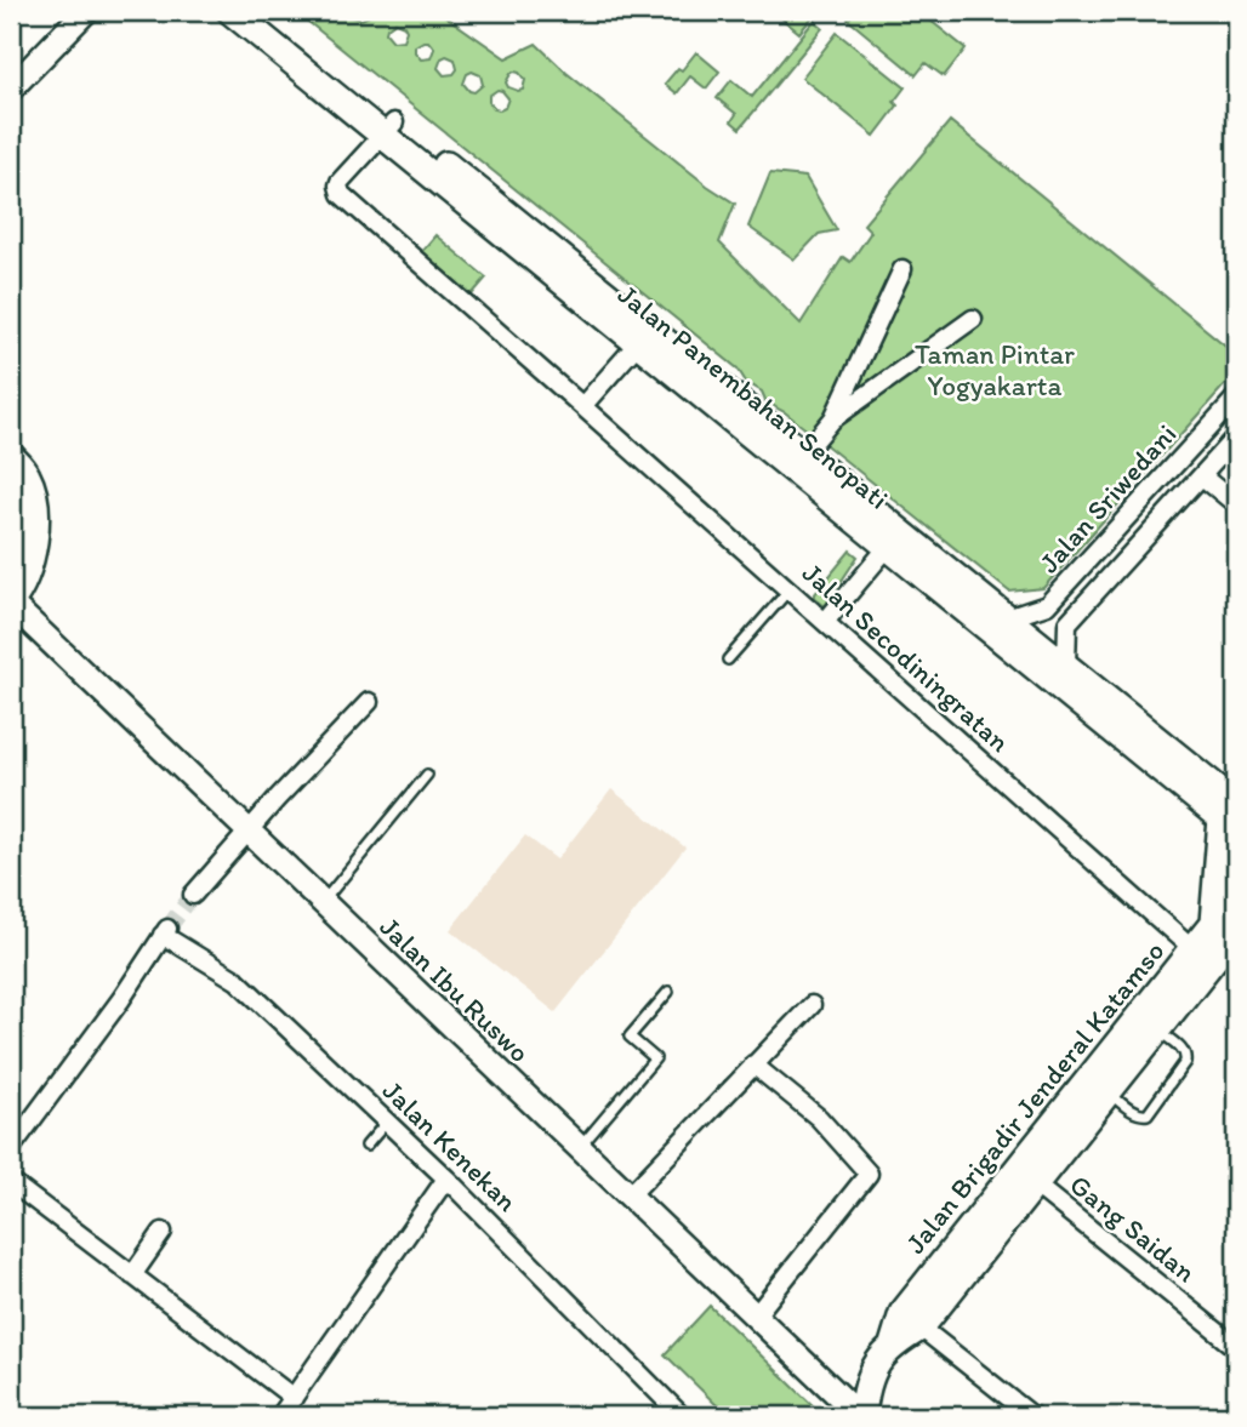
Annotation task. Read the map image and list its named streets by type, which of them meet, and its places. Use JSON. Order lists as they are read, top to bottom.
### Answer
{
  "streets": {
    "main road": ["Jalan Panembahan Senopati", "Jalan Brigadir Jenderal Katamso"],
    "street": [
      "Jalan Sriwedani",
      "Jalan Secodiningratan",
      "Jalan Ibu Ruswo",
      "Jalan Kenekan",
      "Gang Saidan"
    ]
  },
  "crossings": [
    ["Jalan Panembahan Senopati", "Jalan Sriwedani"],
    ["Jalan Panembahan Senopati", "Jalan Secodiningratan"],
    ["Jalan Secodiningratan", "Jalan Brigadir Jenderal Katamso"],
    ["Jalan Ibu Ruswo", "Jalan Brigadir Jenderal Katamso"],
    ["Jalan Brigadir Jenderal Katamso", "Gang Saidan"]
  ],
  "parks": ["Taman Pintar Yogyakarta"]
}
